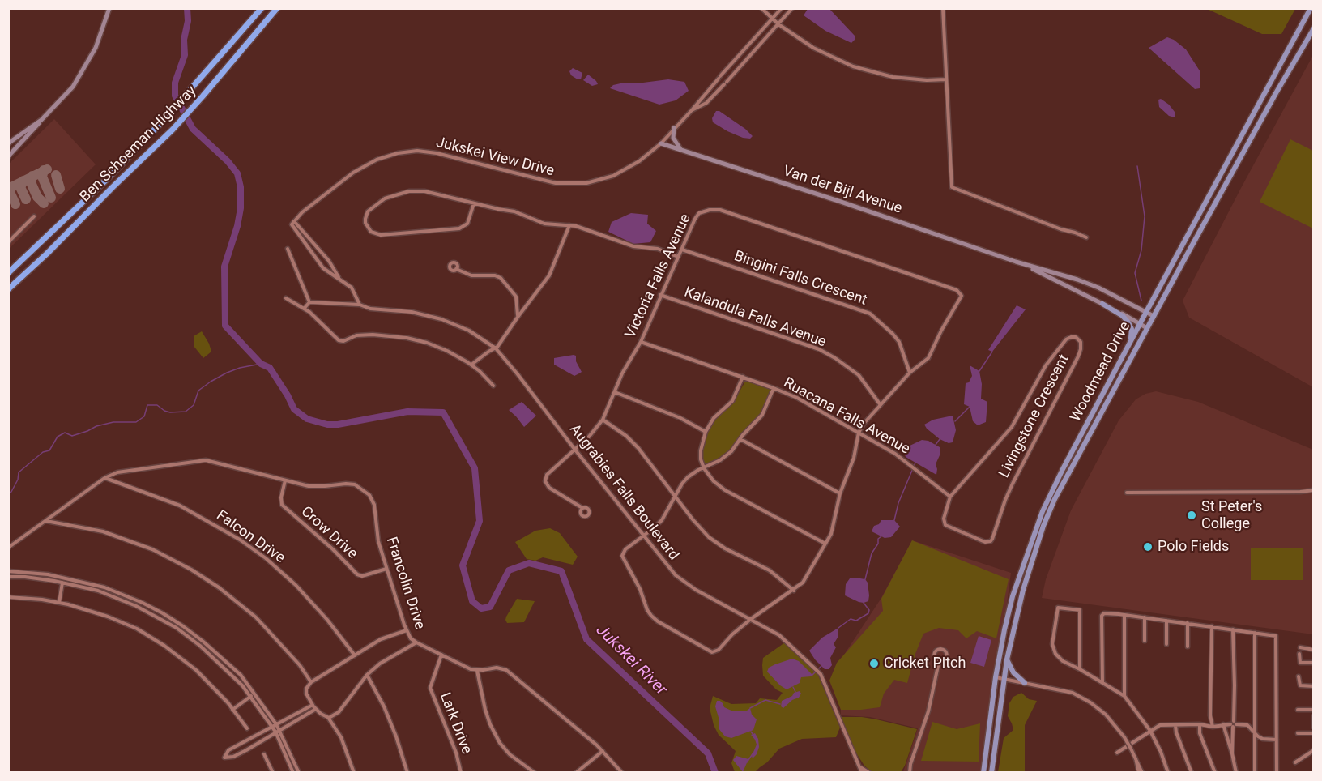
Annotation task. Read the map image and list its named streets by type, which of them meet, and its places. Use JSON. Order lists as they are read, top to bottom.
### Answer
{
  "streets": {
    "highway": ["Ben Schoeman Highway"],
    "main road": ["Woodmead Drive"],
    "street": [
      "Jukskei View Drive",
      "Van der Bijl Avenue",
      "Victoria Falls Avenue",
      "Bingini Falls Crescent",
      "Kalandula Falls Avenue",
      "Ruacana Falls Avenue",
      "Livingstone Crescent",
      "Augrabies Falls Boulevard",
      "Crow Drive",
      "Falcon Drive",
      "Francolin Drive",
      "Lark Drive"
    ]
  },
  "crossings": [
    ["Jukskei View Drive", "Van der Bijl Avenue"],
    ["Van der Bijl Avenue", "Woodmead Drive"],
    ["Victoria Falls Avenue", "Bingini Falls Crescent"],
    ["Victoria Falls Avenue", "Kalandula Falls Avenue"],
    ["Victoria Falls Avenue", "Ruacana Falls Avenue"],
    ["Victoria Falls Avenue", "Augrabies Falls Boulevard"],
    ["Ruacana Falls Avenue", "Livingstone Crescent"],
    ["Crow Drive", "Francolin Drive"],
    ["Falcon Drive", "Francolin Drive"],
    ["Francolin Drive", "Lark Drive"]
  ],
  "water": ["Jukskei River"],
  "places": ["St Peter's College", "Polo Fields", "Cricket Pitch"]
}
